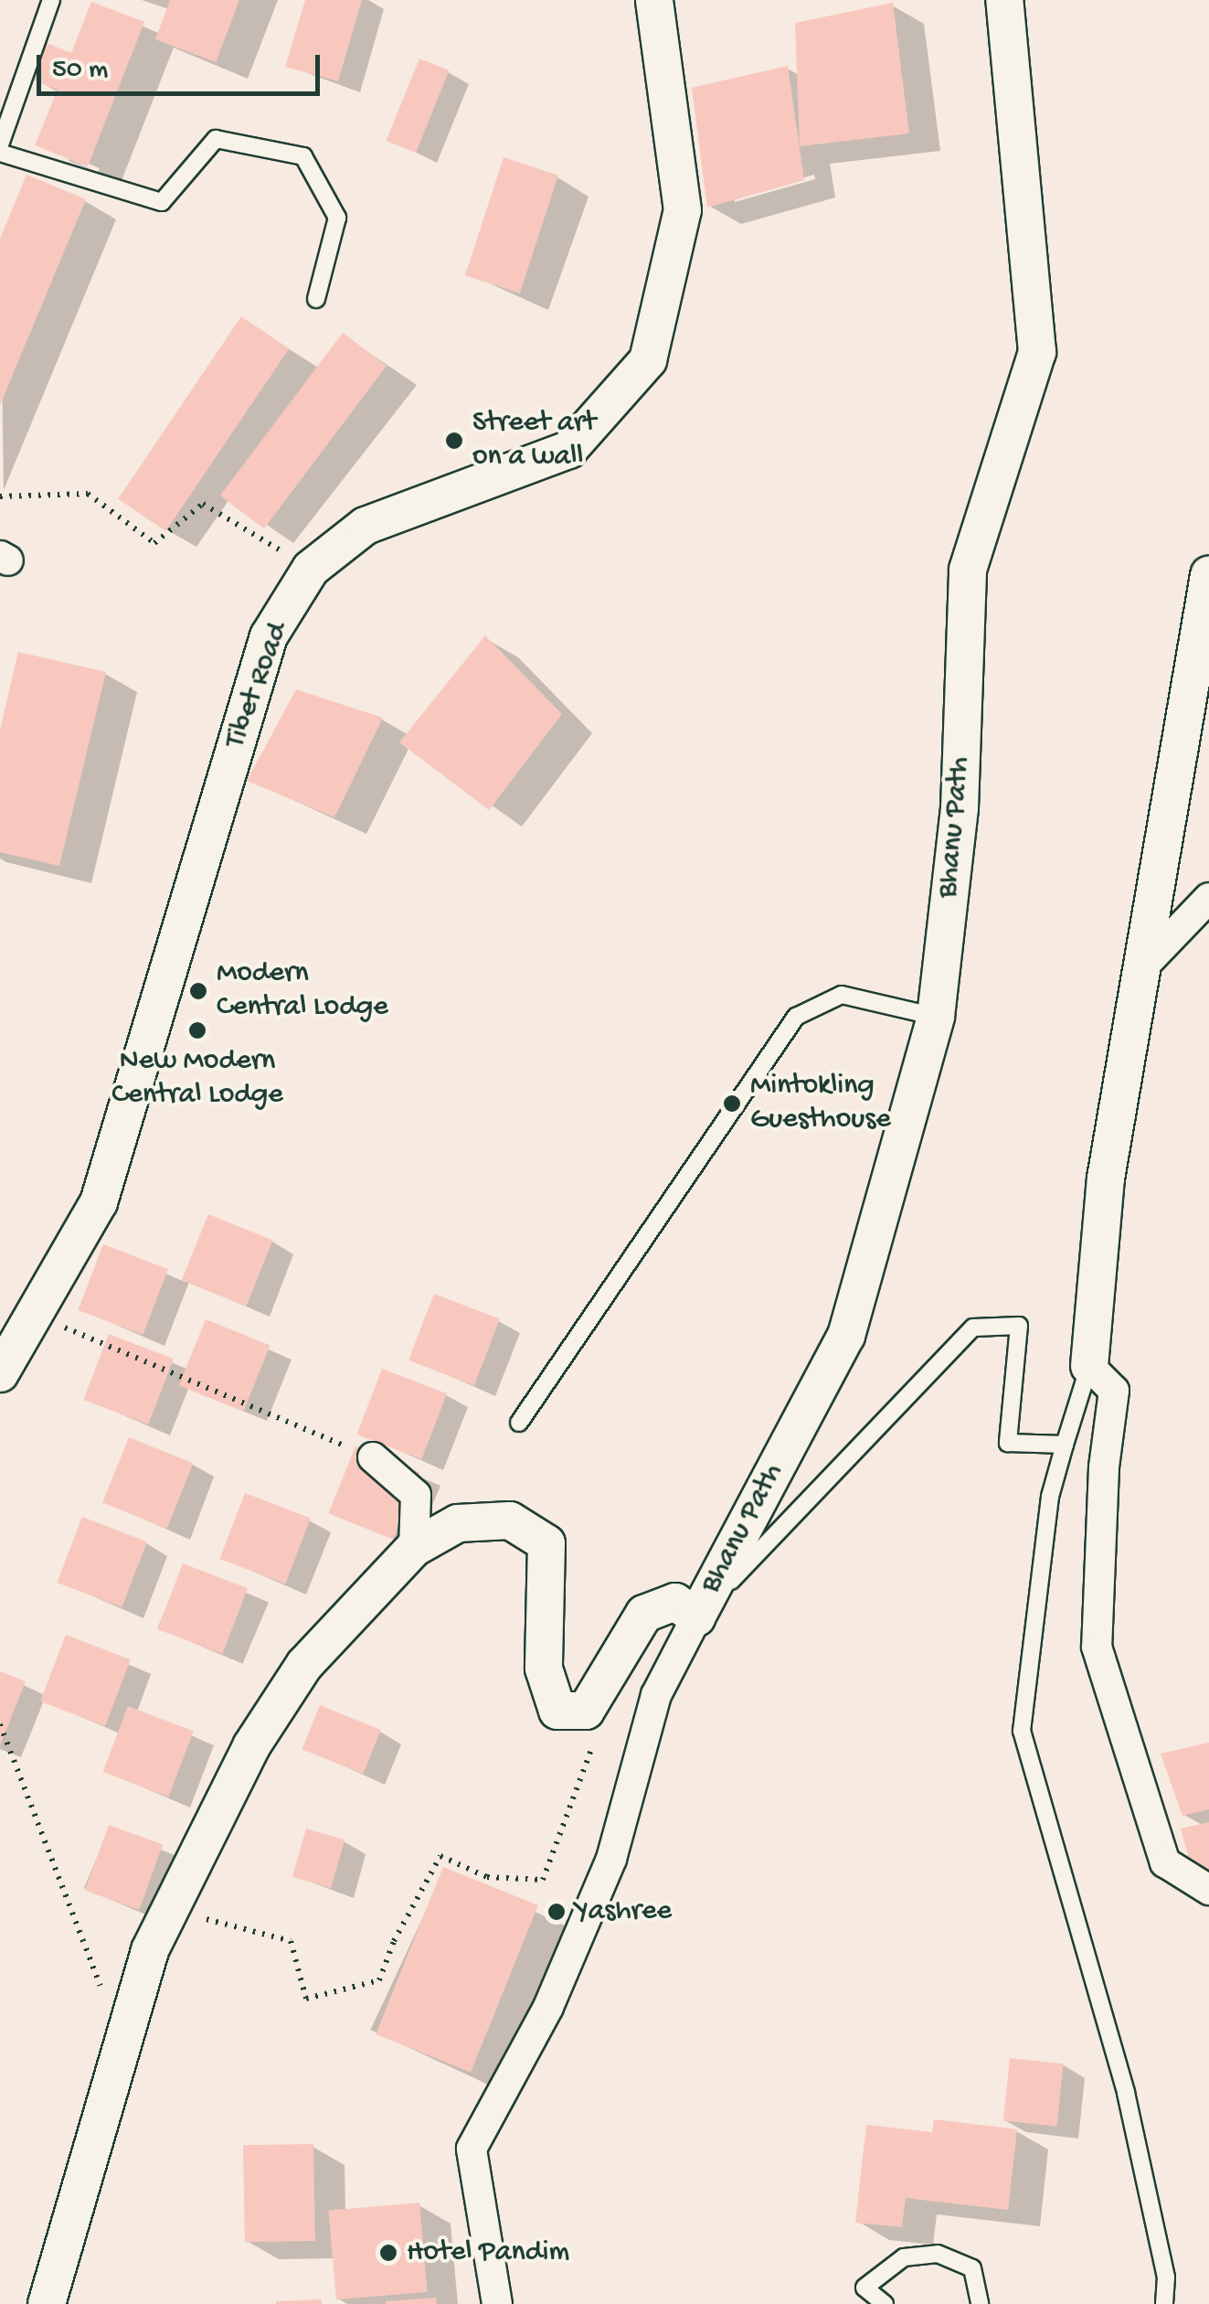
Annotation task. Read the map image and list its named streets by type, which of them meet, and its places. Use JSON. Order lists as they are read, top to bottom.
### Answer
{
  "streets": {
    "street": ["Tibet Road", "Bhanu Path"]
  },
  "places": [
    "Street art on a wall",
    "Modern Central Lodge",
    "New Modern Central Lodge",
    "Mintokling Guesthouse",
    "Yashree",
    "Hotel Pandim"
  ],
  "scale_bar": "50 m"
}
